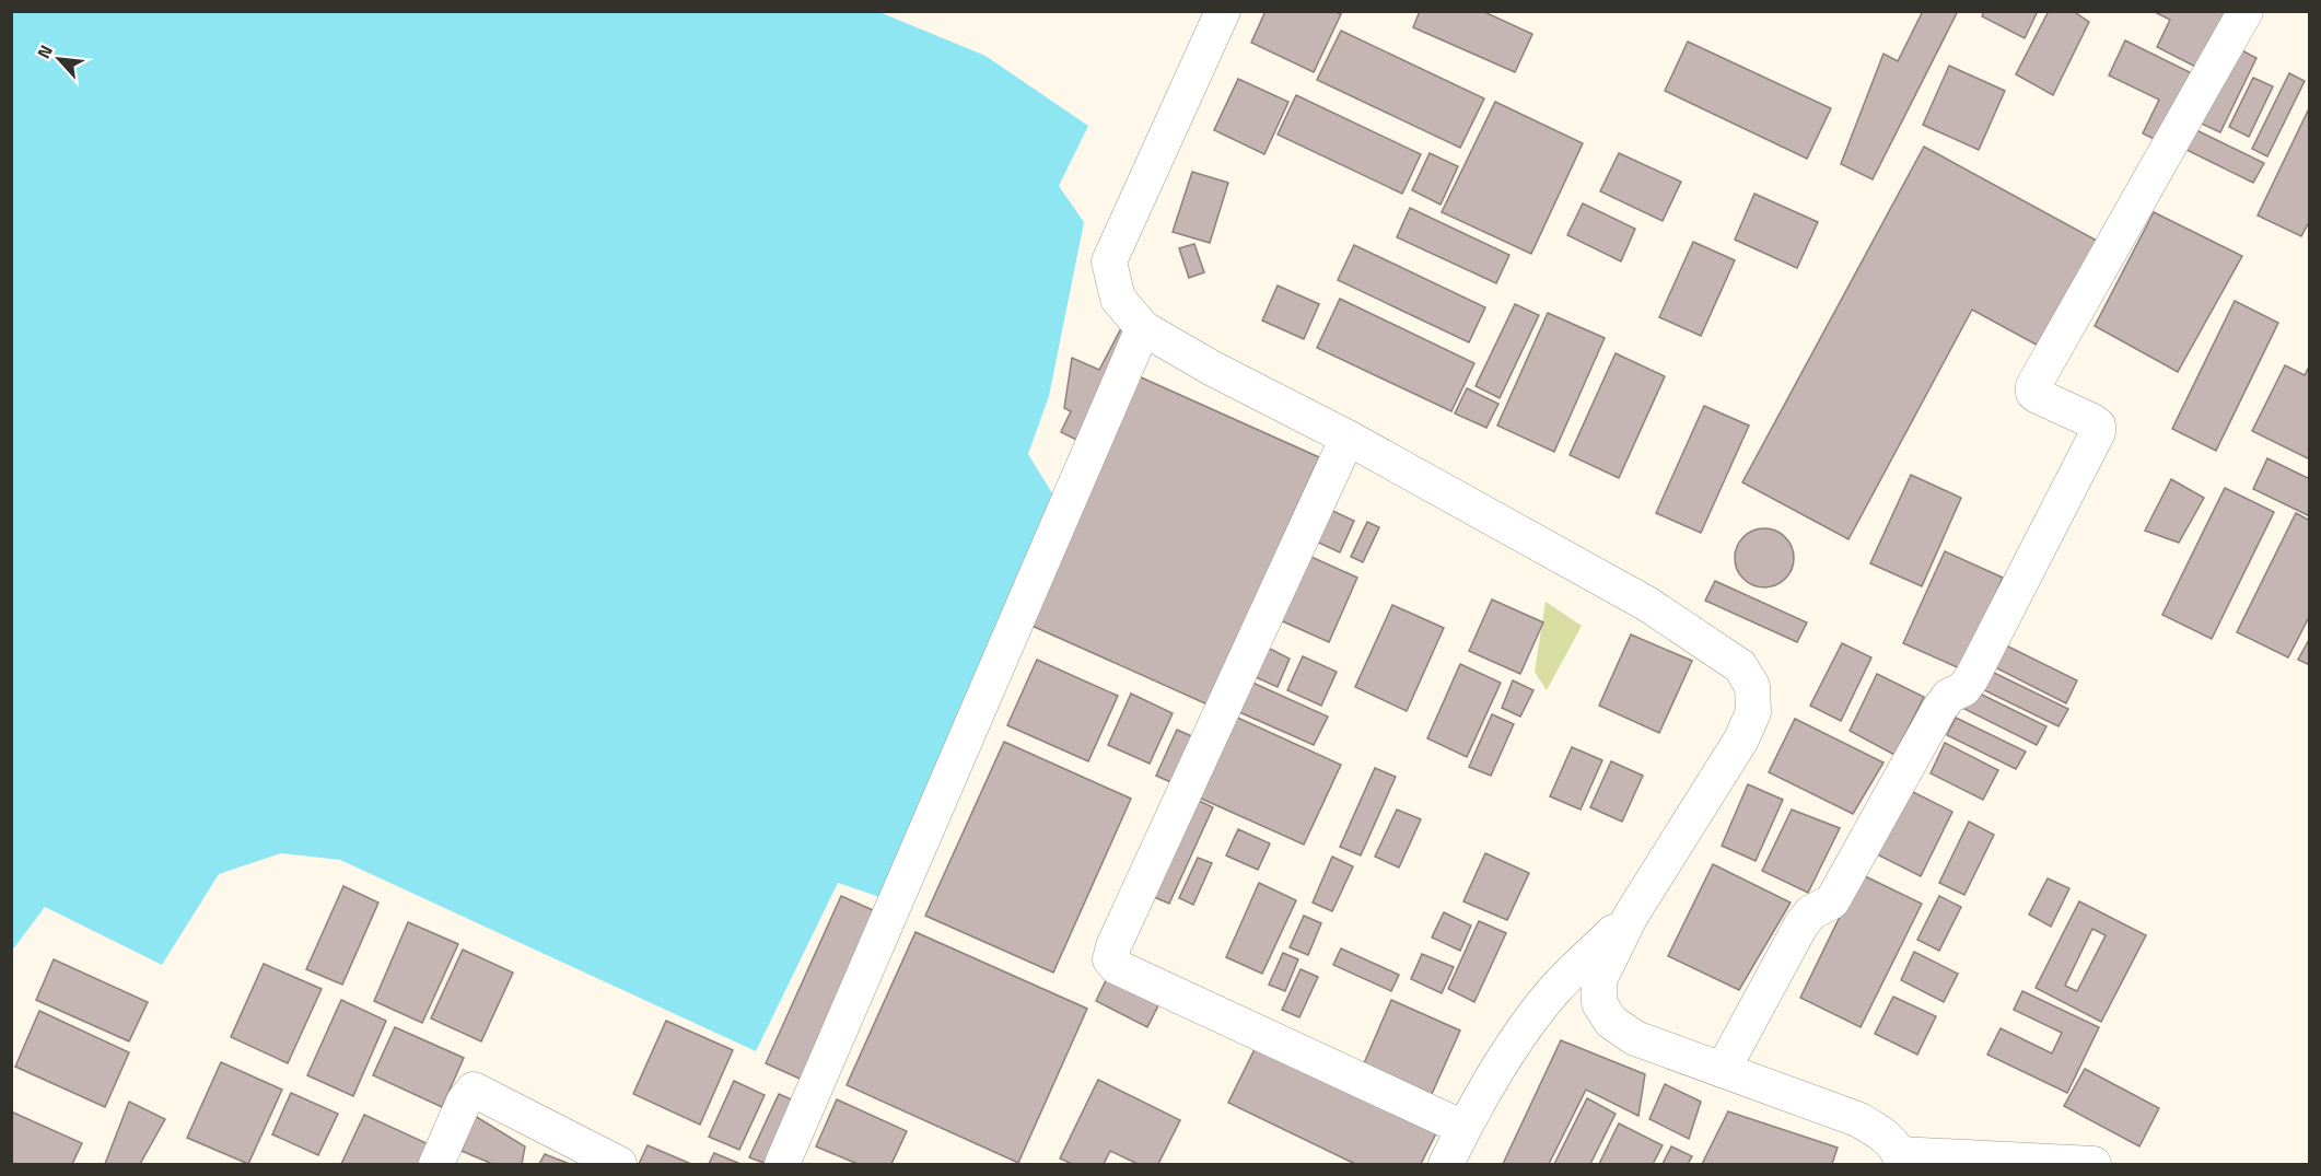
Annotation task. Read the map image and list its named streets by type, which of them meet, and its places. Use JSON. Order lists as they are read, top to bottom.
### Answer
{
  "north": "top left"
}
